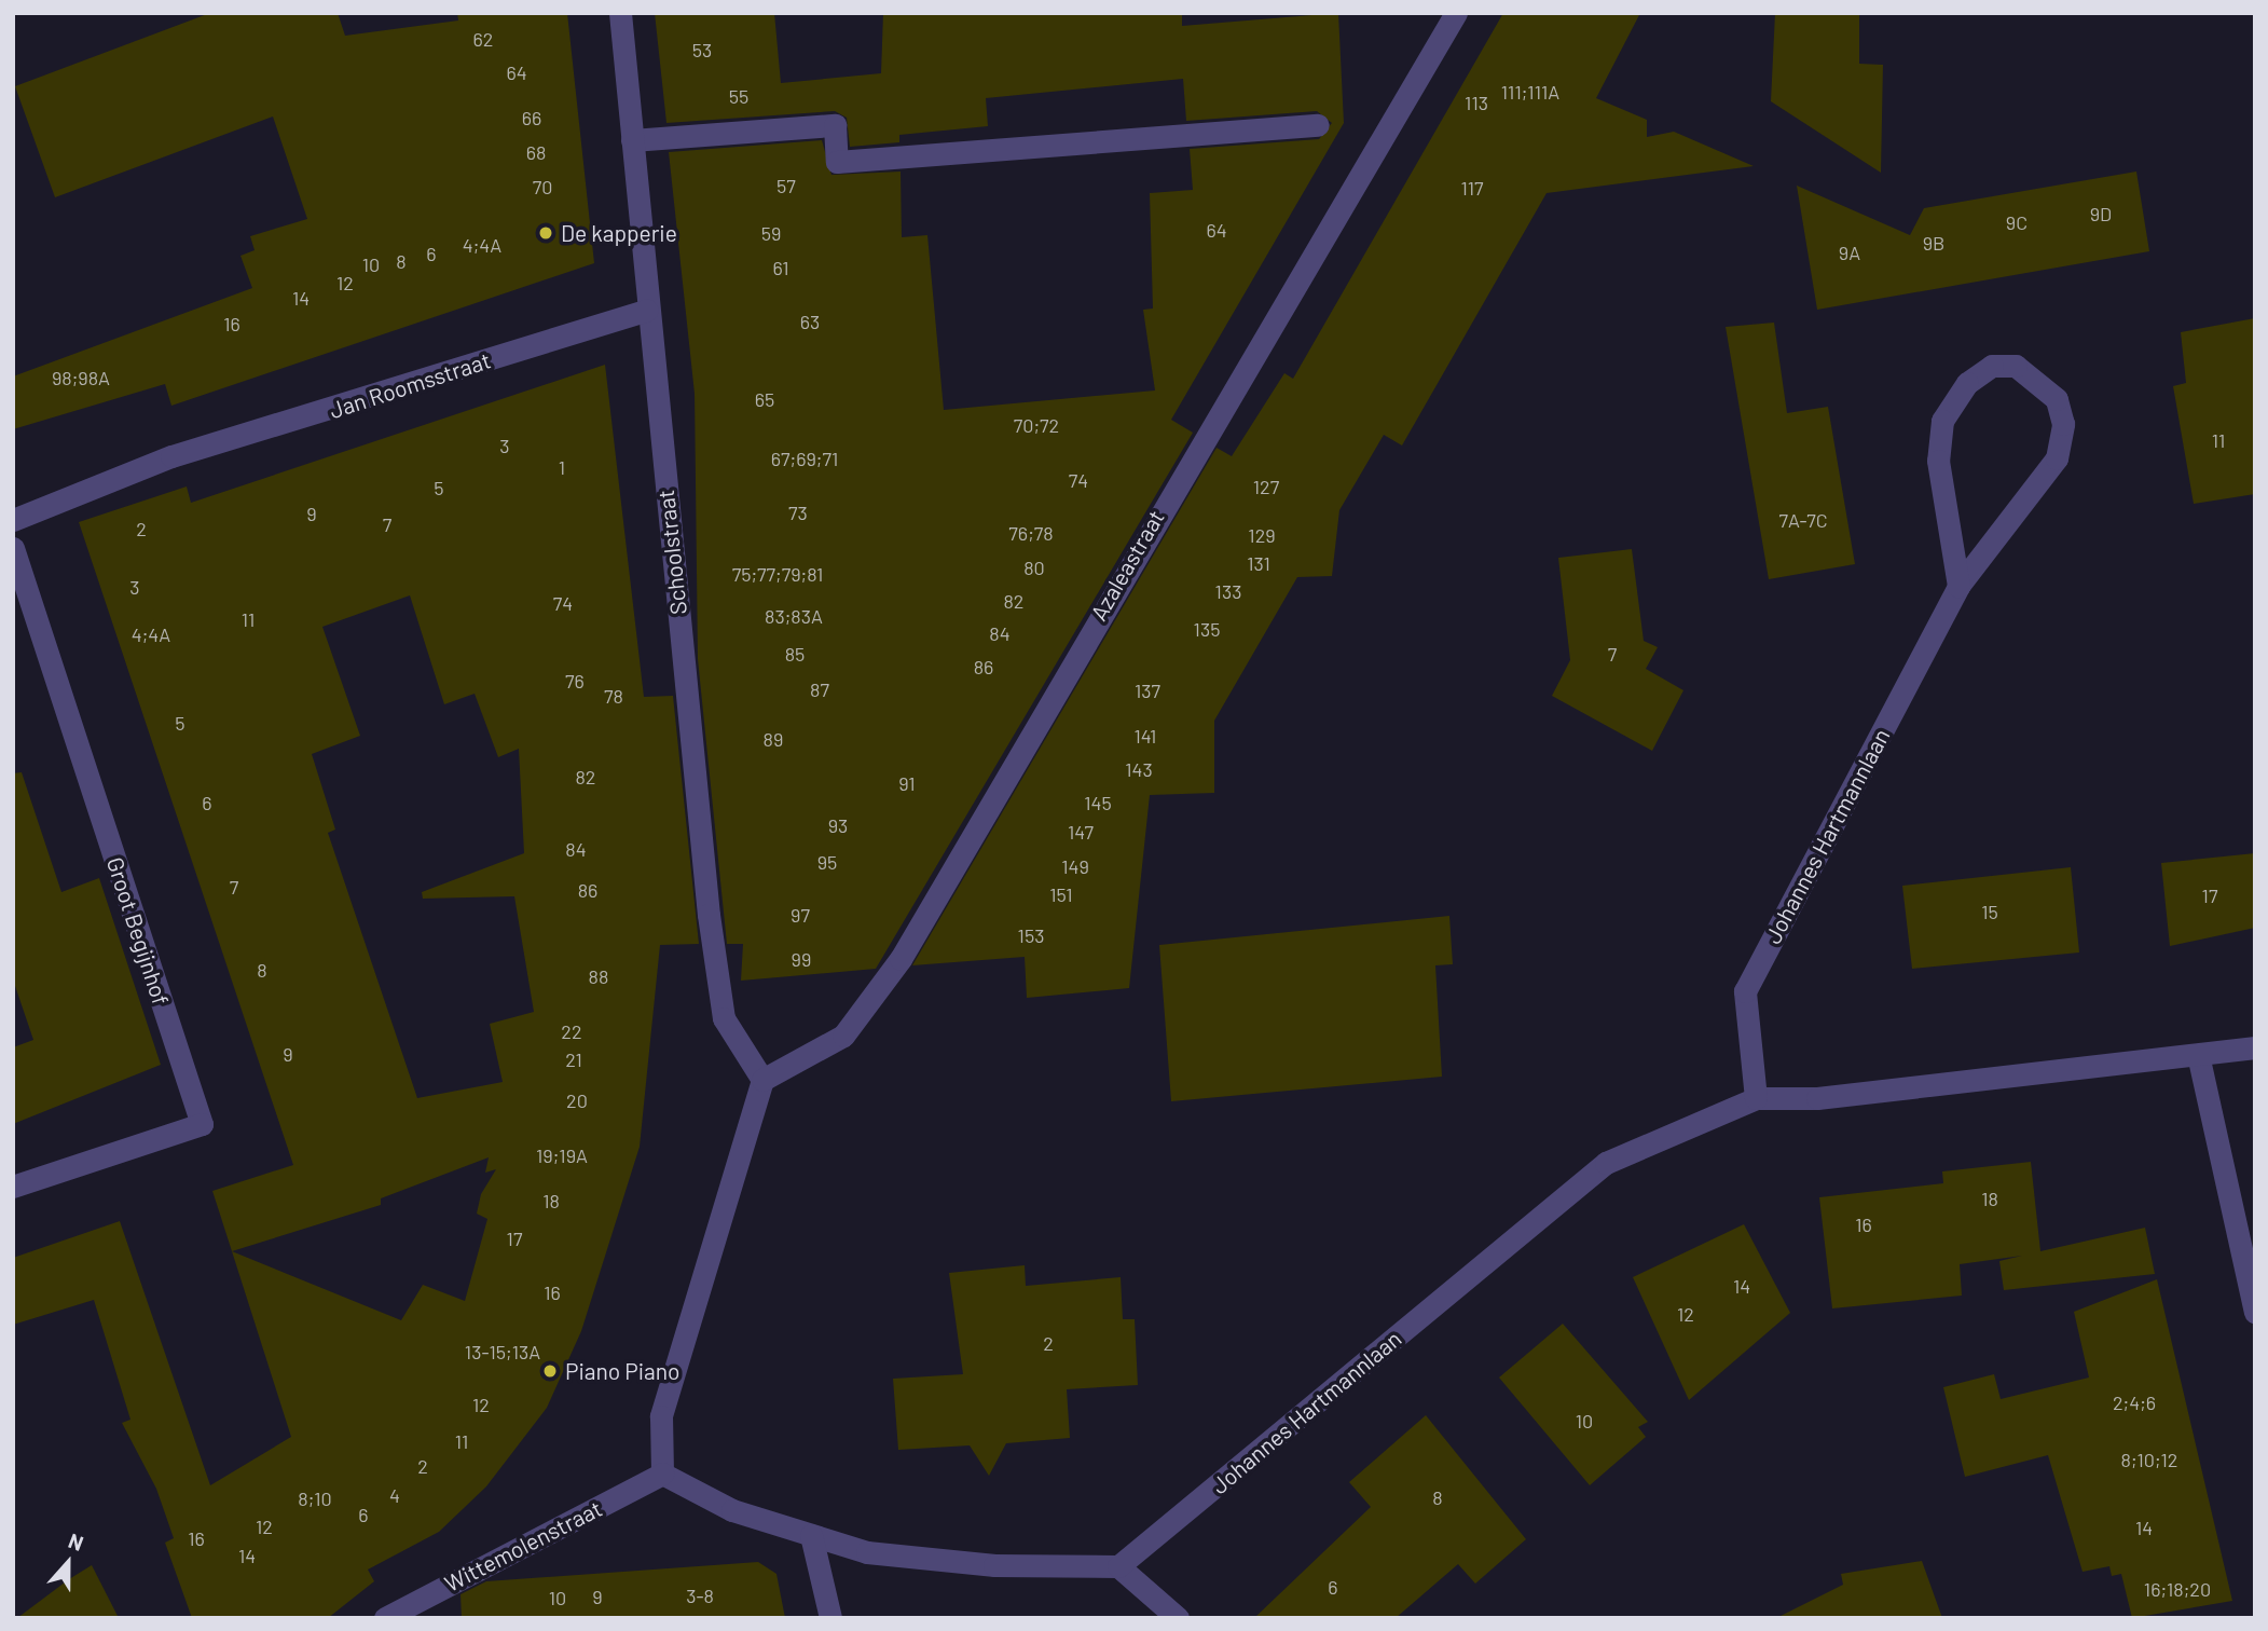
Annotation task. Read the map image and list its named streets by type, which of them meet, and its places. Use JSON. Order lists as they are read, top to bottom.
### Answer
{
  "streets": {
    "street": [
      "Jan Roomsstraat",
      "Schoolstraat",
      "Azaleastraat",
      "Johannes Hartmannlaan",
      "Groot Begijnhof",
      "Wittemolenstraat"
    ]
  },
  "crossings": [
    ["Jan Roomsstraat", "Schoolstraat"],
    ["Schoolstraat", "Azaleastraat"]
  ],
  "places": ["De kapperie", "Piano Piano"],
  "house_numbers": [
    "62",
    "53",
    "64",
    "111;111A",
    "55",
    "113",
    "66",
    "68",
    "57",
    "70",
    "117",
    "9D",
    "9C",
    "64",
    "59",
    "9B",
    "4;4A",
    "9A",
    "6",
    "8",
    "10",
    "61",
    "12",
    "14",
    "63",
    "16",
    "98;98A",
    "65",
    "70;72",
    "11",
    "3",
    "67;69;71",
    "1",
    "74",
    "127",
    "5",
    "73",
    "9",
    "7A-7C",
    "7",
    "2",
    "76;78",
    "129",
    "131",
    "80",
    "75;77;79;81",
    "3",
    "133",
    "82",
    "74",
    "83;83A",
    "11",
    "135",
    "84",
    "4;4A",
    "85",
    "7",
    "86",
    "76",
    "87",
    "137",
    "78",
    "5",
    "141",
    "89",
    "143",
    "82",
    "91",
    "6",
    "145",
    "93",
    "147",
    "84",
    "95",
    "149",
    "7",
    "86",
    "151",
    "17",
    "15",
    "97",
    "153",
    "99",
    "8",
    "88",
    "22",
    "9",
    "21",
    "20",
    "19;19A",
    "18",
    "18",
    "16",
    "17",
    "14",
    "16",
    "12",
    "2",
    "13-15;13A",
    "2;4;6",
    "12",
    "10",
    "11",
    "8;10;12",
    "2",
    "4",
    "8",
    "8;10",
    "6",
    "12",
    "14",
    "16",
    "14",
    "6",
    "16;18;20",
    "3-8",
    "9",
    "10"
  ],
  "north": "top"
}
